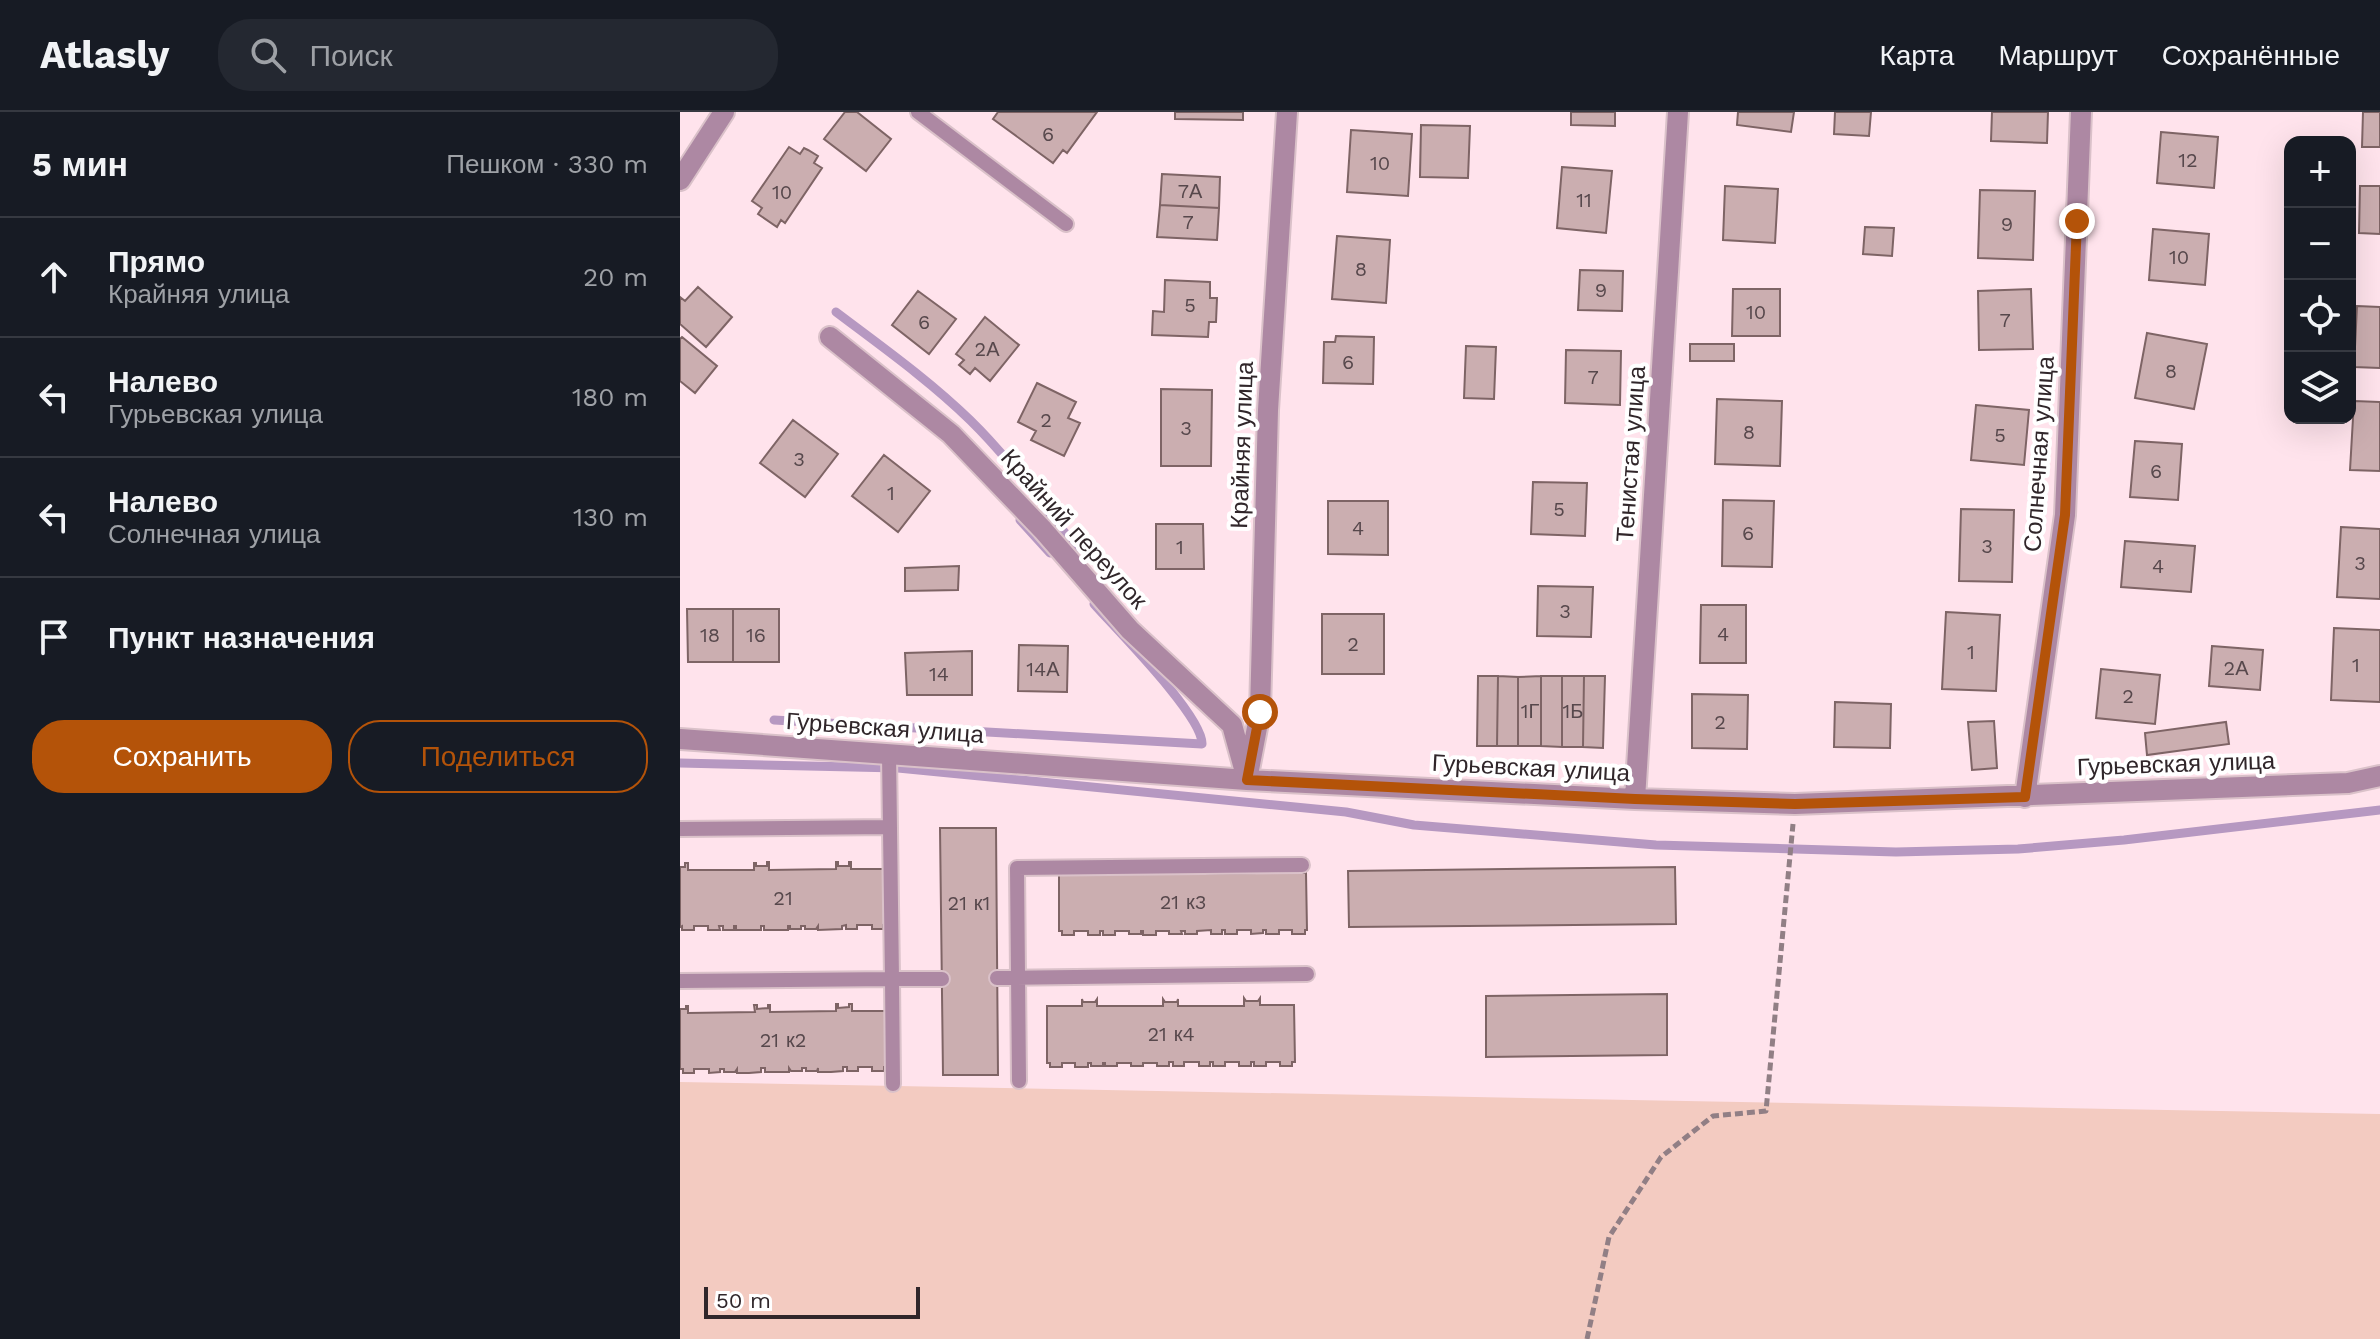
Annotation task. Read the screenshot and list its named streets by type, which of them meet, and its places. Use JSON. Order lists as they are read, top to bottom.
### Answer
{
  "streets": {
    "street": [
      "Крайняя улица",
      "Тенистая улица",
      "Солнечная улица",
      "Крайний переулок",
      "Гурьевская улица"
    ]
  },
  "crossings": [
    ["Крайняя улица", "Крайний переулок"],
    ["Крайняя улица", "Гурьевская улица"],
    ["Тенистая улица", "Гурьевская улица"],
    ["Солнечная улица", "Гурьевская улица"],
    ["Крайний переулок", "Гурьевская улица"]
  ],
  "house_numbers": [
    "6",
    "12",
    "10",
    "7А",
    "10",
    "11",
    "7",
    "9",
    "10",
    "8",
    "9",
    "5",
    "10",
    "7",
    "6",
    "2А",
    "6",
    "8",
    "7",
    "2",
    "3",
    "8",
    "5",
    "3",
    "6",
    "1",
    "5",
    "4",
    "6",
    "3",
    "1",
    "3",
    "4",
    "3",
    "4",
    "18",
    "16",
    "2",
    "1",
    "1",
    "2А",
    "14А",
    "14",
    "2",
    "1Г",
    "1Б",
    "2",
    "21",
    "21 к3",
    "21 к1",
    "21 к4",
    "21 к2"
  ],
  "scale_bar": "50 m",
  "page": {
    "header": "Atlasly",
    "search": "Поиск",
    "nav": ["Карта", "Маршрут", "Сохранённые"],
    "heading": ["5 мин", "Пешком · 330 m"],
    "map_buttons": ["+", "−"],
    "list": [
      ["Прямо", "Крайняя улица", "20 m"],
      ["Налево", "Гурьевская улица", "180 m"],
      ["Налево", "Солнечная улица", "130 m"],
      "Пункт назначения"
    ],
    "buttons": ["Сохранить", "Поделиться"],
    "scale": "50 m"
  }
}
